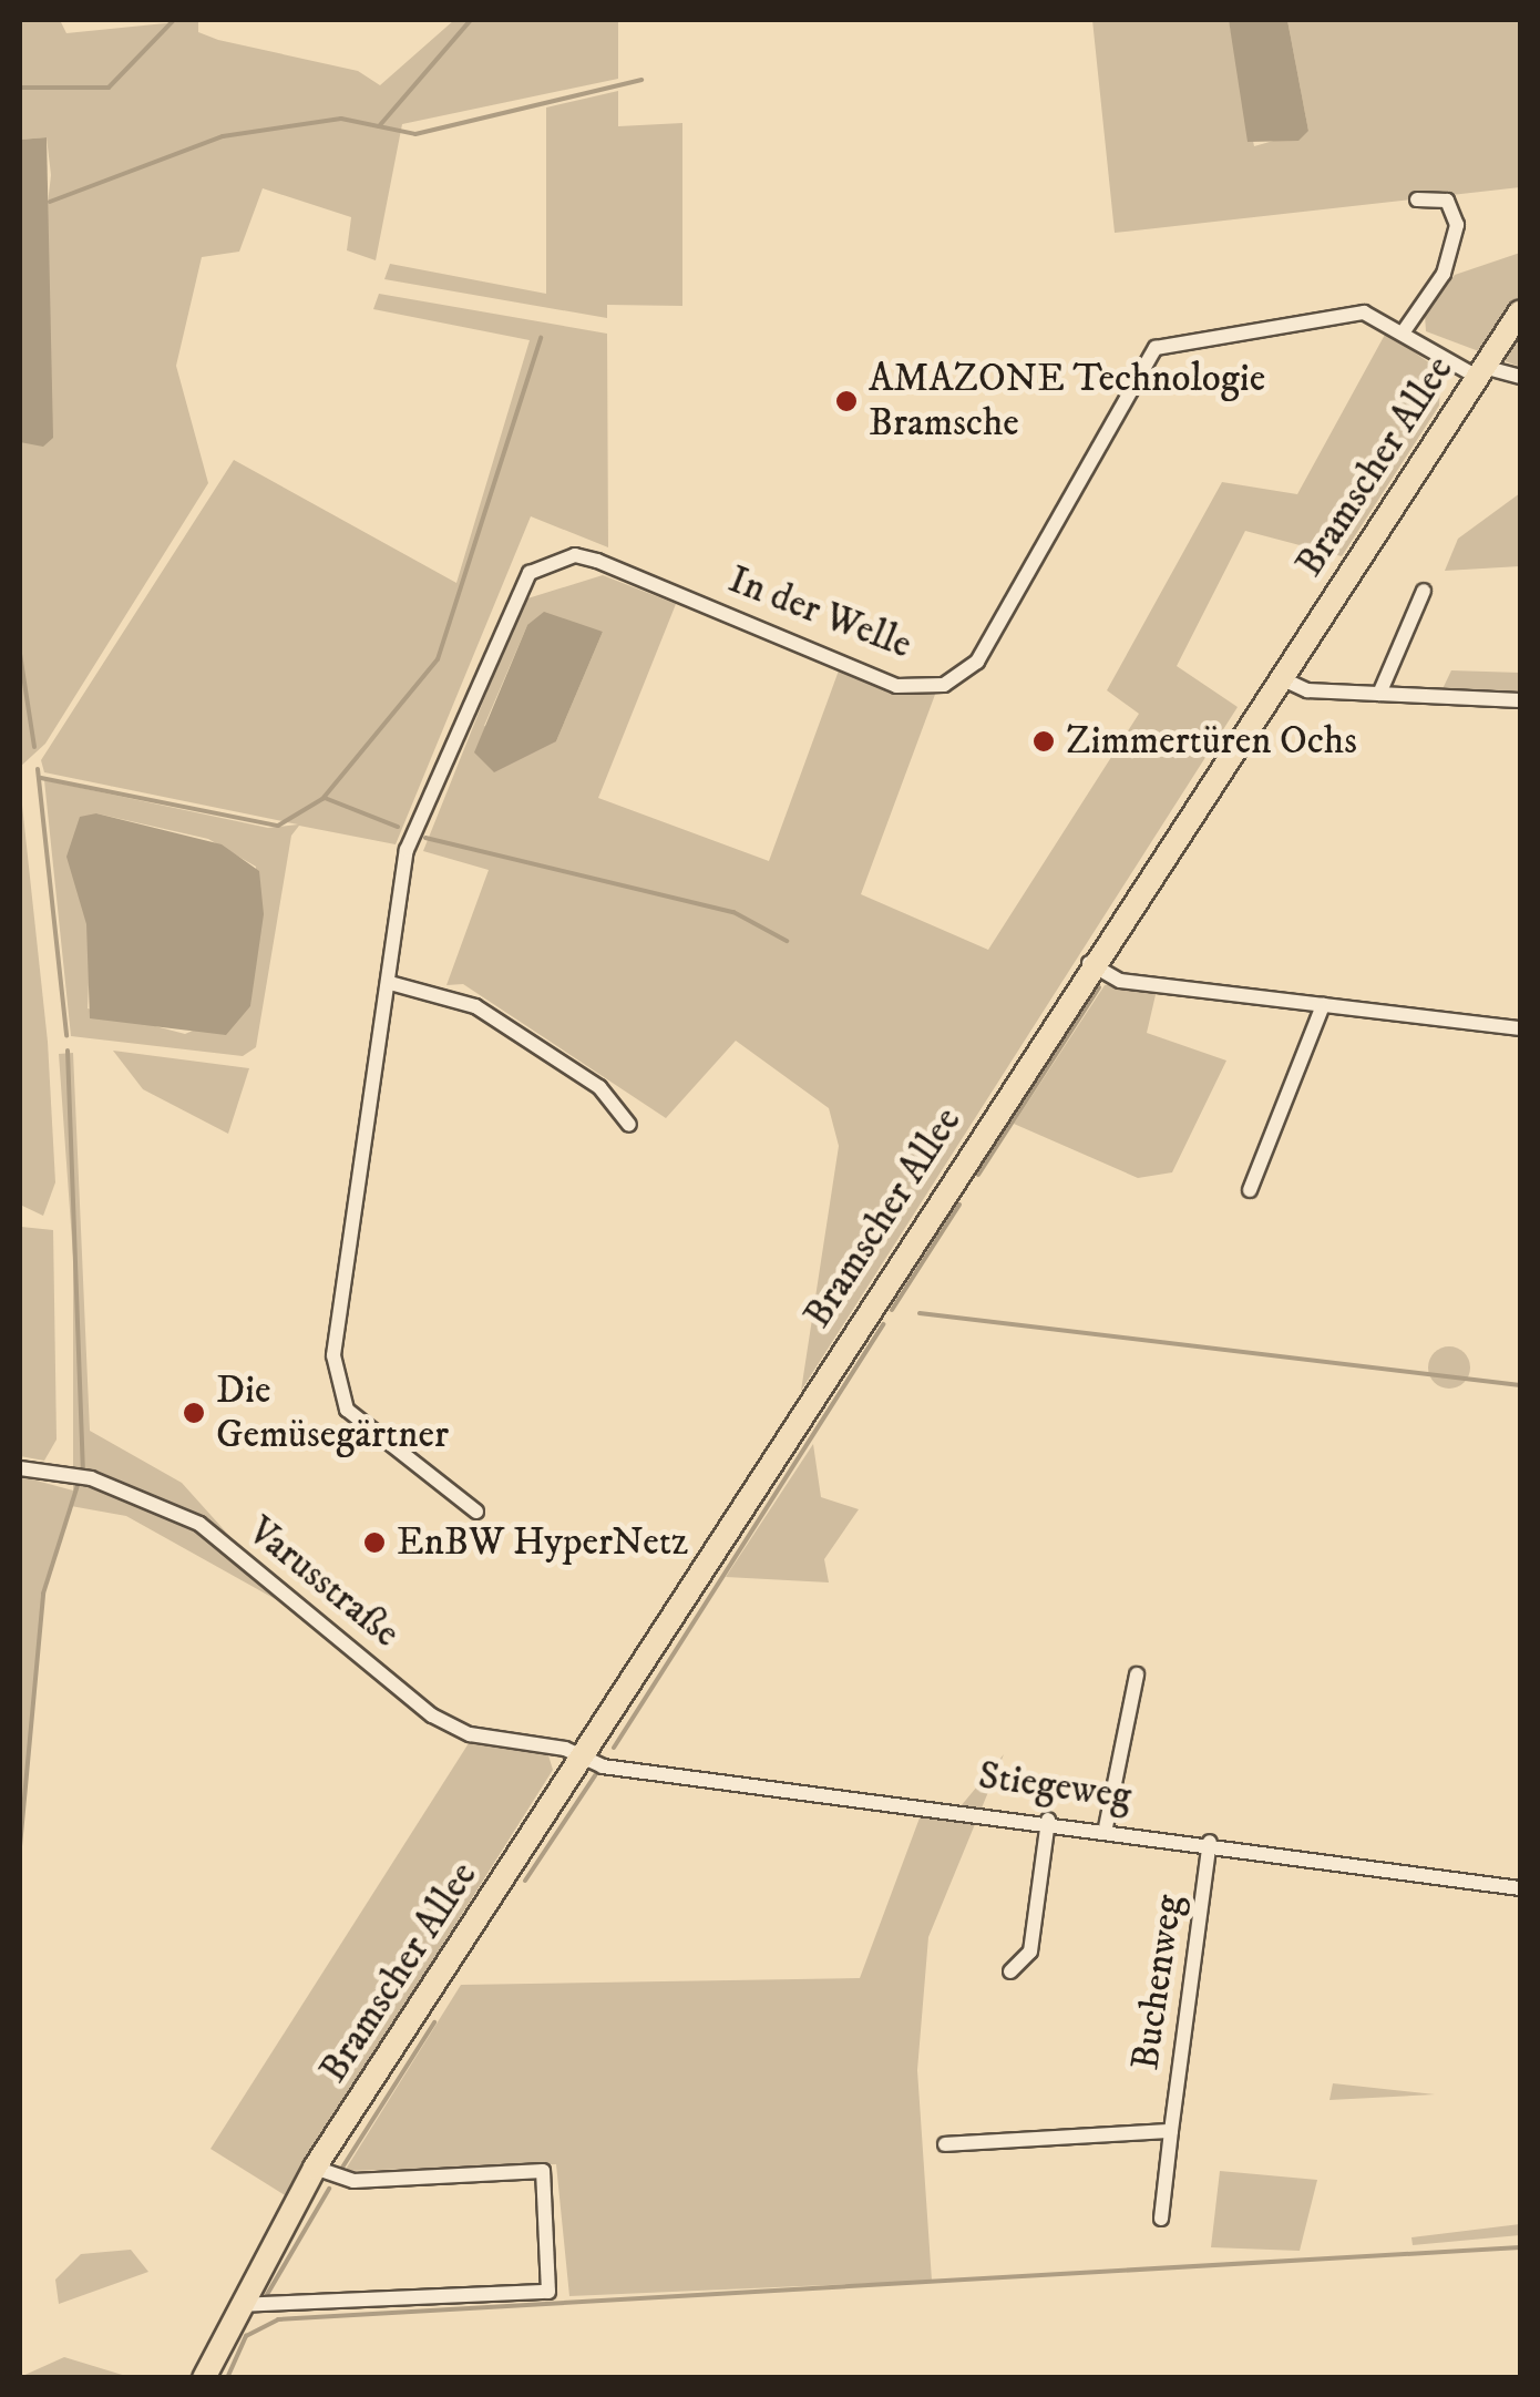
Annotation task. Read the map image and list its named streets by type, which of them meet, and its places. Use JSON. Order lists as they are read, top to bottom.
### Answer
{
  "streets": {
    "main road": ["Bramscher Allee"],
    "street": [
      "In der Welle",
      "Varusstraße",
      "Stiegeweg",
      "Buchenweg"
    ]
  },
  "crossings": [
    ["Bramscher Allee", "In der Welle"],
    ["Bramscher Allee", "Varusstraße"],
    ["Bramscher Allee", "Stiegeweg"],
    ["Varusstraße", "Stiegeweg"],
    ["Stiegeweg", "Buchenweg"]
  ],
  "places": [
    "AMAZONE Technologie Bramsche",
    "Zimmertüren Ochs",
    "Die Gemüsegärtner",
    "EnBW HyperNetz"
  ]
}
